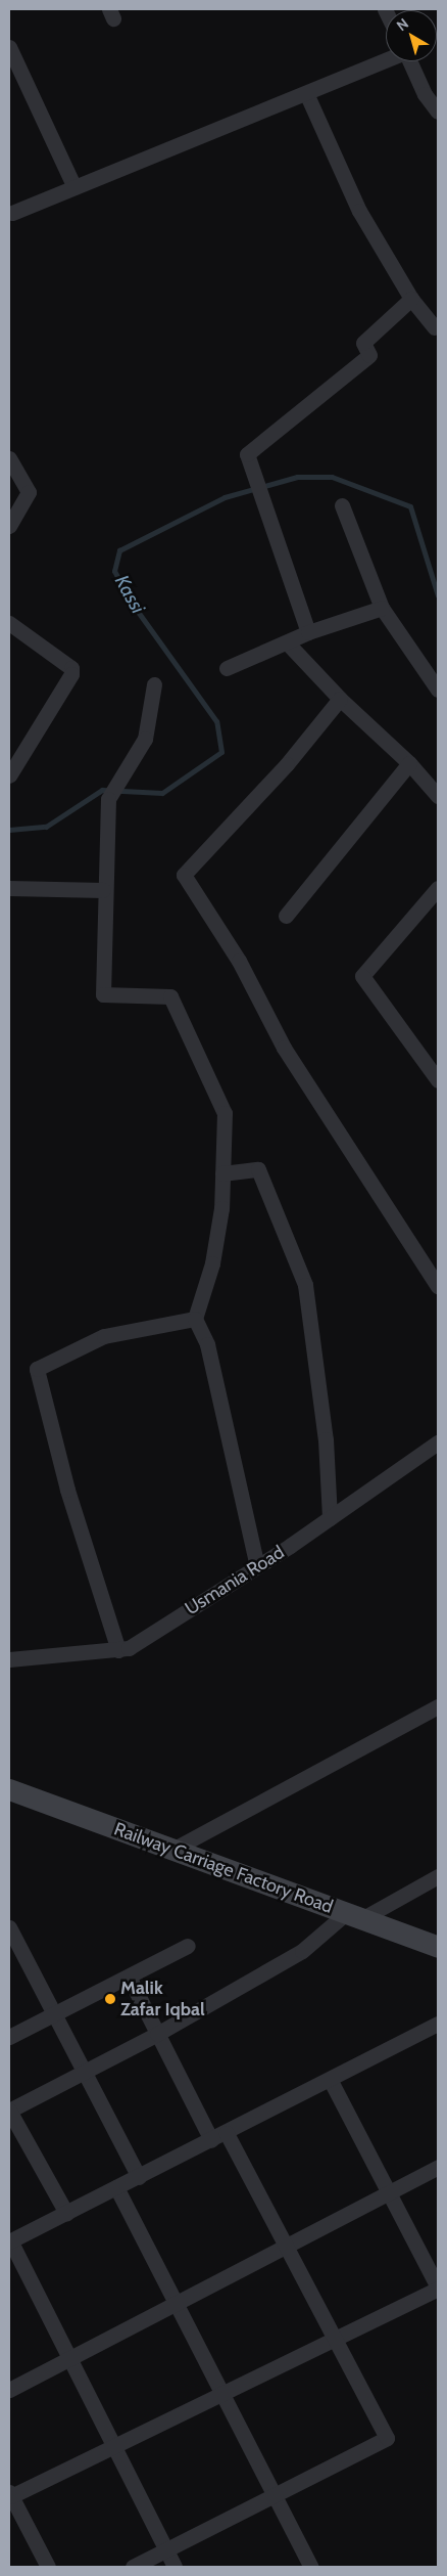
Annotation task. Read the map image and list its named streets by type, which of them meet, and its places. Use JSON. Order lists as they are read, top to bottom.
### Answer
{
  "streets": {
    "main road": ["Railway Carriage Factory Road"],
    "street": ["Usmania Road"]
  },
  "water": ["Kassi"],
  "places": ["Malik Zafar Iqbal"],
  "north": "top left"
}
